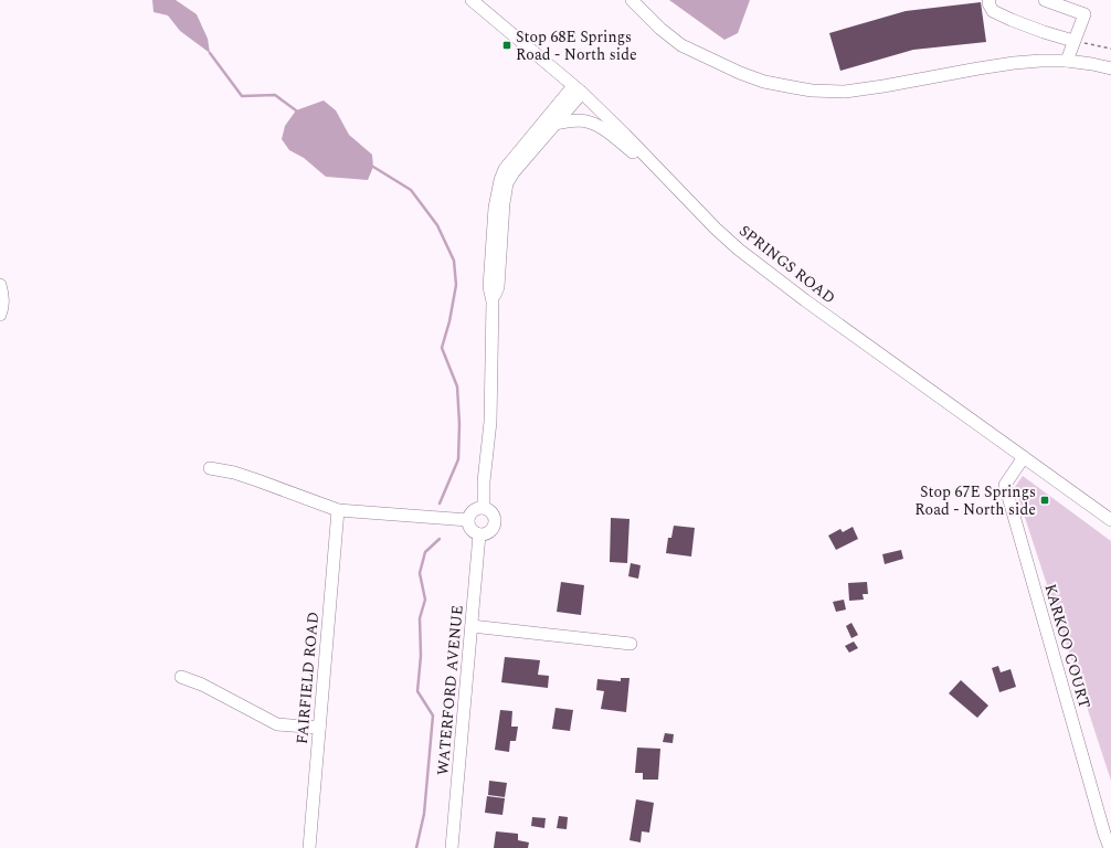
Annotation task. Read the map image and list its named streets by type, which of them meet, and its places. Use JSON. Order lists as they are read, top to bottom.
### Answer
{
  "streets": {
    "street": [
      "SPRINGS ROAD",
      "KARKOO COURT",
      "FAIRFIELD ROAD",
      "WATERFORD AVENUE"
    ]
  },
  "crossings": [
    ["SPRINGS ROAD", "KARKOO COURT"]
  ],
  "places": {
    "transit": ["Stop 68E Springs Road - North side", "Stop 67E Springs Road - North side"]
  }
}
